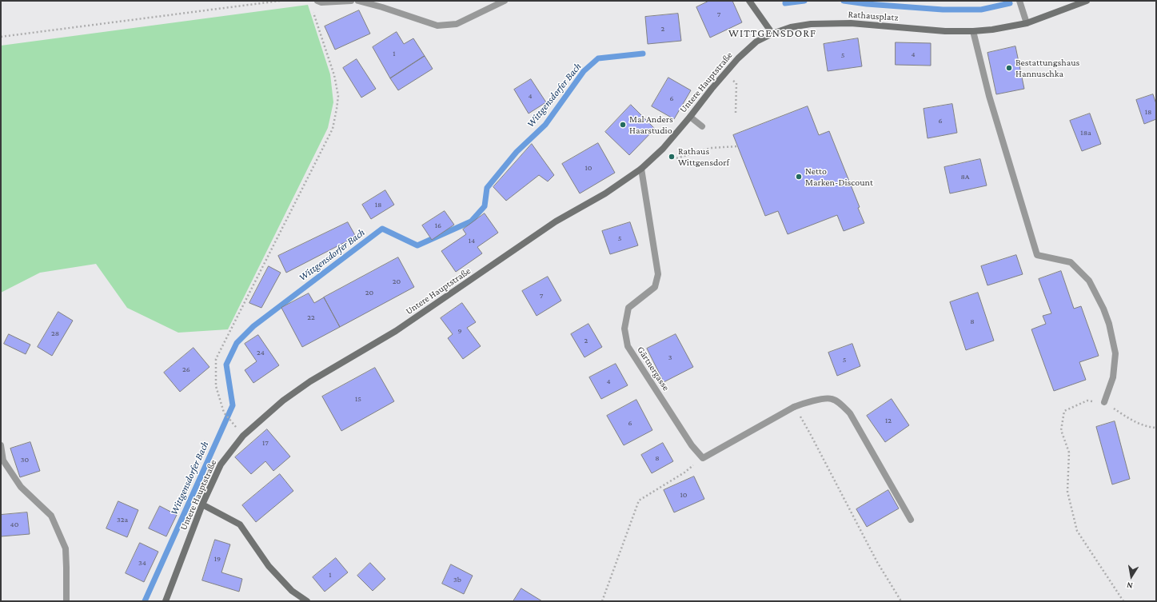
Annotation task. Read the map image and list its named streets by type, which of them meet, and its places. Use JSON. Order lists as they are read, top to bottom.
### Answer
{
  "streets": {
    "street": ["Rathausplatz", "Untere Hauptstraße", "Gärtnergasse"]
  },
  "crossings": [
    ["Rathausplatz", "Untere Hauptstraße"],
    ["Untere Hauptstraße", "Gärtnergasse"]
  ],
  "districts": ["WITTGENSDORF"],
  "water": ["Wittgensdorfer Bach"],
  "places": [
    "Bestattungshaus Hannuschka",
    "Mal Anders Haarstudio",
    "Rathaus Wittgensdorf",
    "Netto Marken-Discount"
  ],
  "house_numbers": [
    "7",
    "2",
    "1",
    "4",
    "5",
    "4",
    "6",
    "18",
    "6",
    "18a",
    "10",
    "8A",
    "18",
    "16",
    "5",
    "14",
    "20",
    "20",
    "7",
    "22",
    "8",
    "9",
    "28",
    "2",
    "24",
    "3",
    "5",
    "26",
    "4",
    "15",
    "12",
    "6",
    "17",
    "8",
    "30",
    "10",
    "32a",
    "40",
    "19",
    "34",
    "1",
    "3b"
  ],
  "north": "bottom"
}
